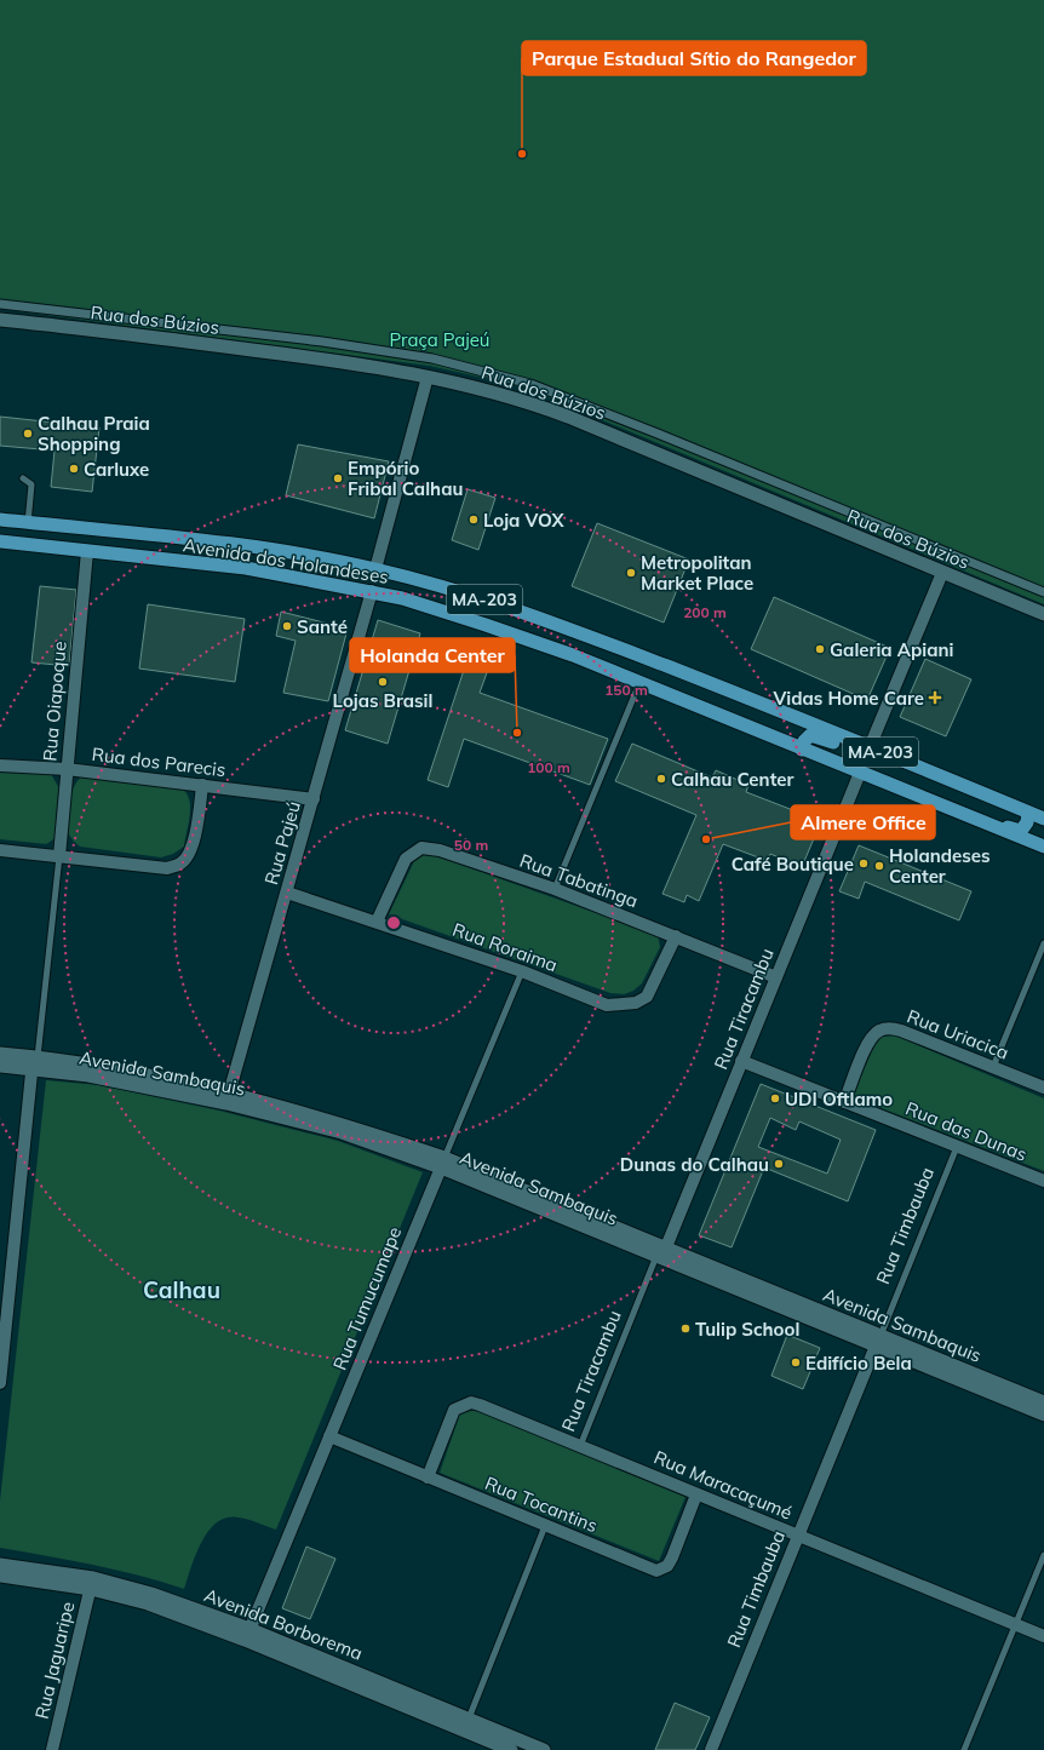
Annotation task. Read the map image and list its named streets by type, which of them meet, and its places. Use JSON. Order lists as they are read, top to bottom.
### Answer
{
  "streets": {
    "main road": [
      "Rua dos Búzios",
      "Avenida dos Holandeses",
      "MA-203",
      "Avenida Sambaquis",
      "Avenida Borborema"
    ],
    "street": [
      "Rua Oiapoque",
      "Rua dos Parecis",
      "Rua Pajeú",
      "Rua Tabatinga",
      "Rua Roraima",
      "Rua Tiracambu",
      "Rua Uriacica",
      "Rua das Dunas",
      "Rua Timbauba",
      "Rua Tumucumape",
      "Rua Maracaçumé",
      "Rua Tocantins",
      "Rua Jaguaripe"
    ]
  },
  "crossings": [
    ["Avenida dos Holandeses", "Rua Oiapoque"],
    ["Avenida dos Holandeses", "Rua Pajeú"],
    ["Avenida dos Holandeses", "Rua Tiracambu"],
    ["Rua Oiapoque", "Rua dos Parecis"],
    ["Rua dos Parecis", "Rua Pajeú"],
    ["Rua Pajeú", "Rua Roraima"],
    ["Rua Pajeú", "Avenida Sambaquis"],
    ["Rua Tabatinga", "Rua Roraima"],
    ["Rua Tabatinga", "Rua Tiracambu"],
    ["Rua Roraima", "Rua Tumucumape"],
    ["Rua Tiracambu", "Avenida Sambaquis"],
    ["Rua Tiracambu", "Rua das Dunas"],
    ["Rua Tiracambu", "Rua Maracaçumé"],
    ["Rua Uriacica", "Rua das Dunas"],
    ["Avenida Sambaquis", "Rua Timbauba"],
    ["Avenida Sambaquis", "Rua Tumucumape"],
    ["Rua das Dunas", "Rua Timbauba"],
    ["Rua Timbauba", "Rua Maracaçumé"],
    ["Rua Tumucumape", "Rua Tocantins"],
    ["Rua Tumucumape", "Avenida Borborema"],
    ["Rua Maracaçumé", "Rua Tocantins"],
    ["Avenida Borborema", "Rua Jaguaripe"]
  ],
  "districts": ["Calhau"],
  "parks": ["Praça Pajeú"],
  "places": {
    "other": [
      "Parque Estadual Sítio do Rangedor",
      "Calhau Praia Shopping",
      "Carluxe",
      "Empório Fribal Calhau",
      "Loja VOX",
      "Metropolitan Market Place",
      "Santé",
      "Galeria Apiani",
      "Lojas Brasil",
      "Holanda Center",
      "Calhau Center",
      "Almere Office",
      "Café Boutique",
      "Holandeses Center",
      "UDI Oftlamo",
      "Dunas do Calhau",
      "Tulip School",
      "Edifício Bela"
    ],
    "health": ["Vidas Home Care"]
  },
  "rings": [
    "200 m",
    "150 m",
    "100 m",
    "50 m"
  ]
}
